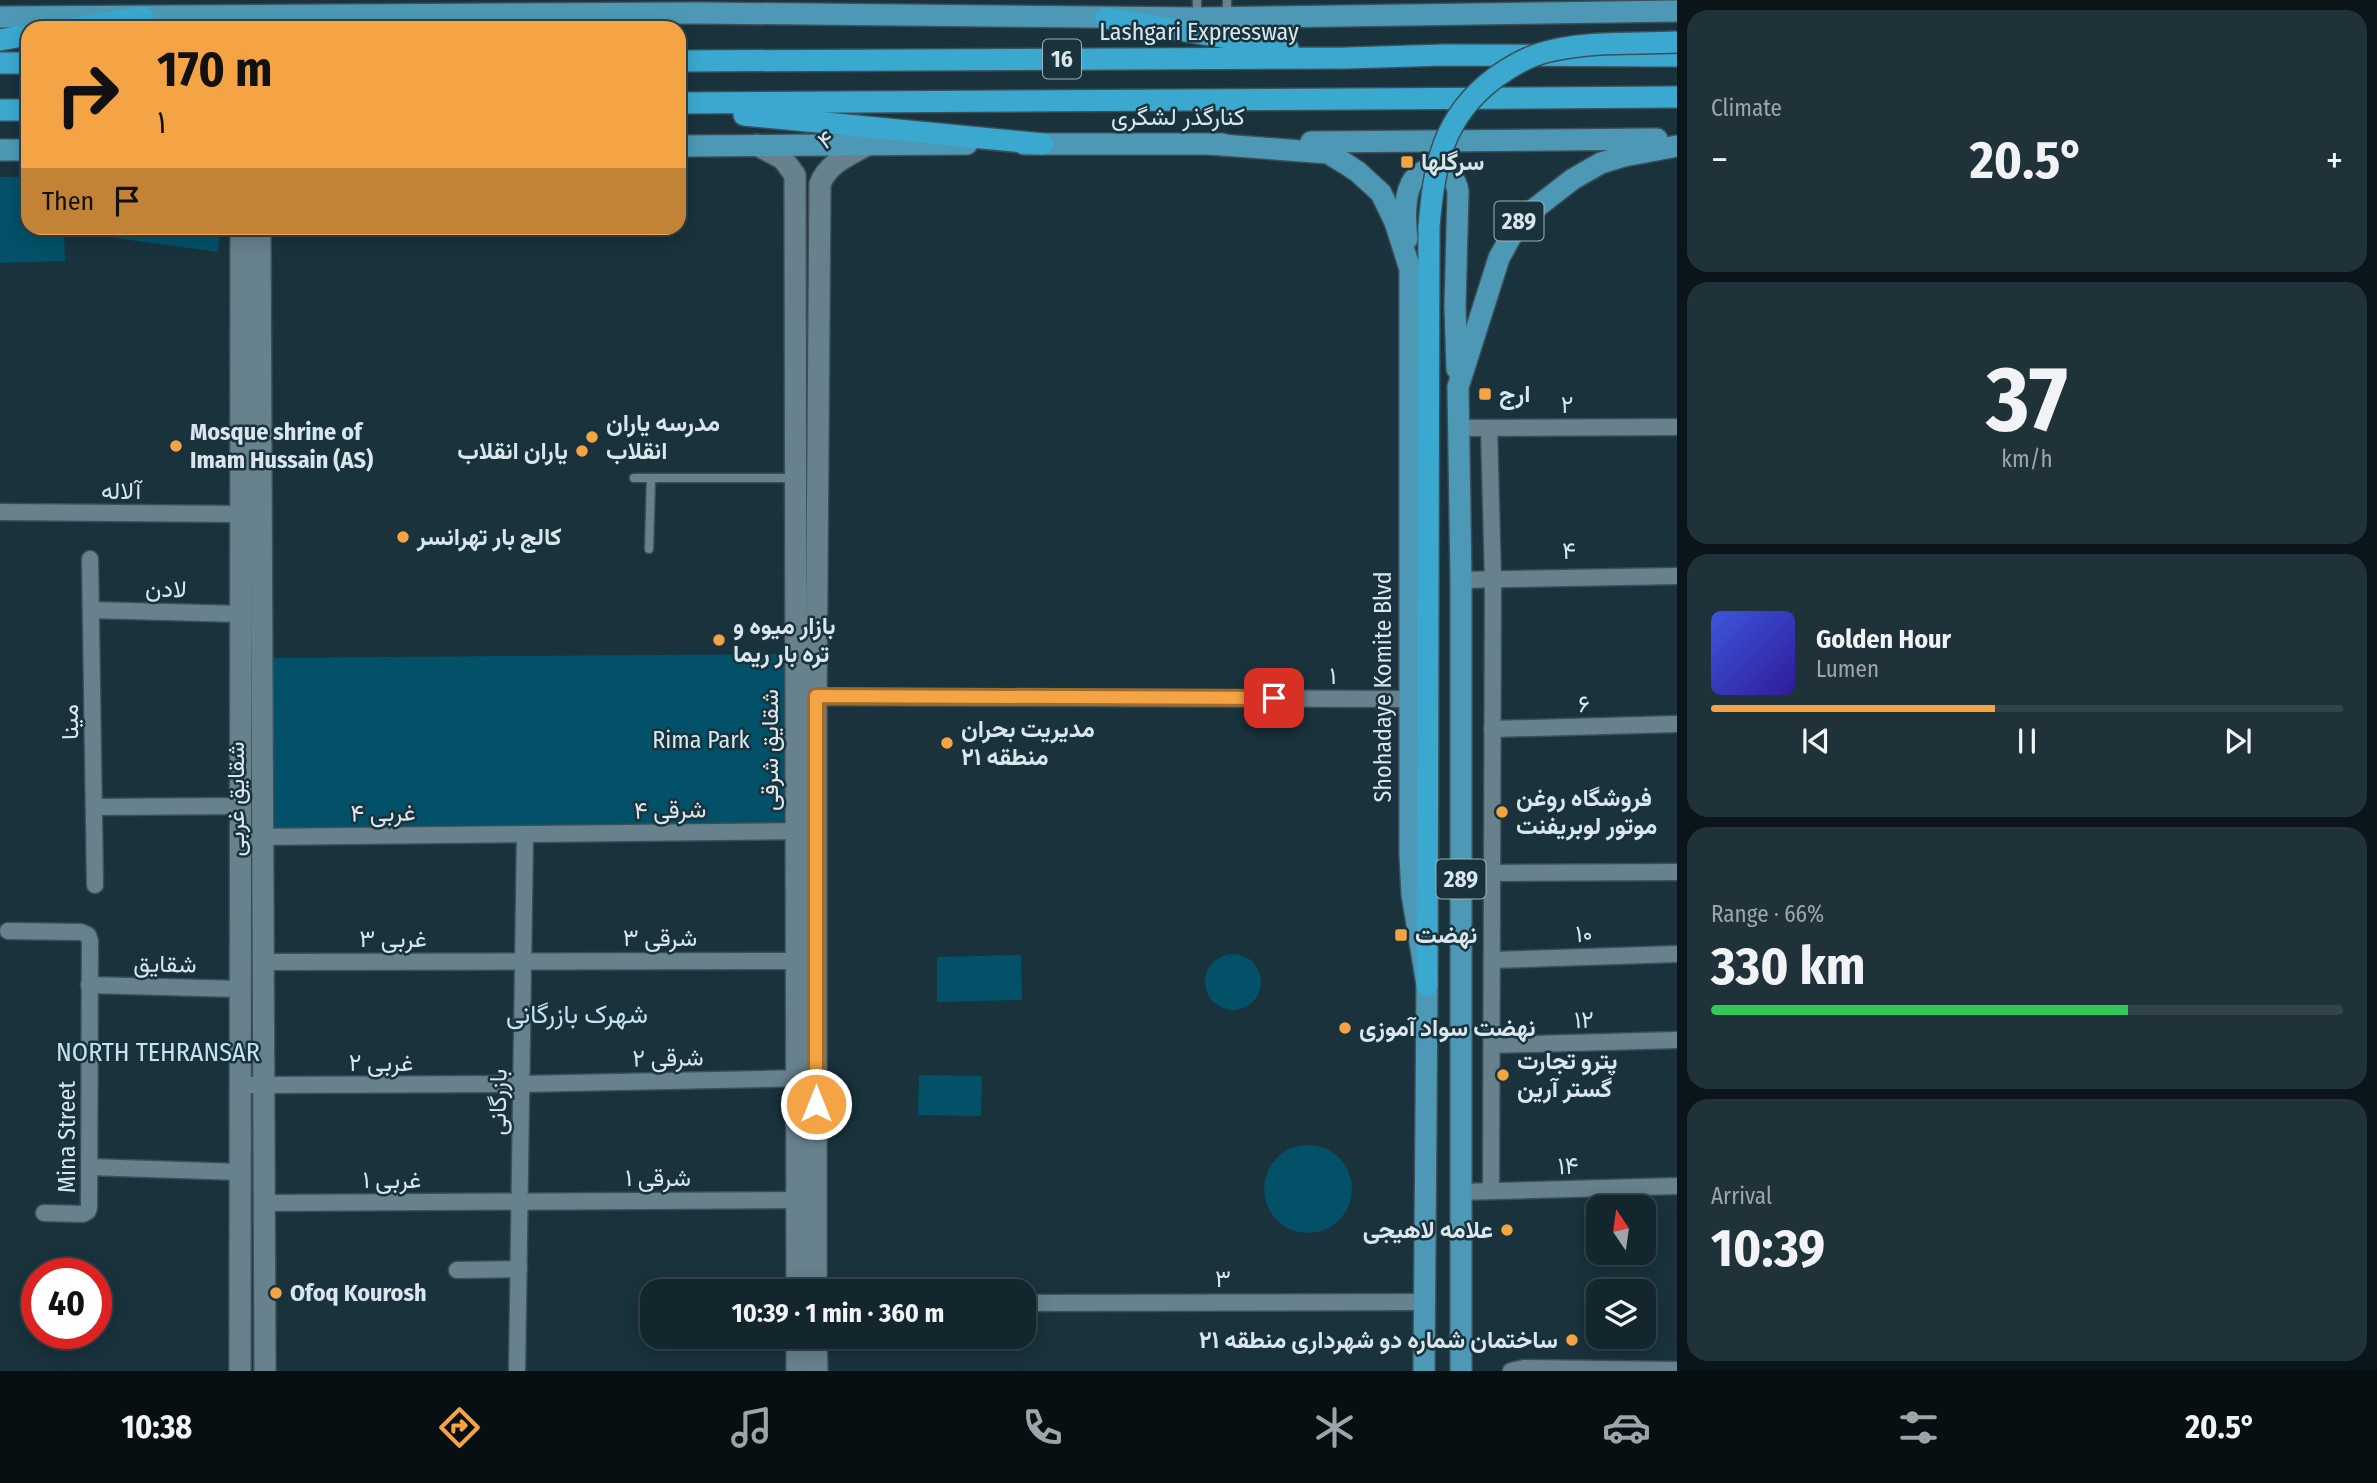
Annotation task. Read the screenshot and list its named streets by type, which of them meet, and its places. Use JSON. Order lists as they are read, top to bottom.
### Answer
{
  "streets": {
    "highway": ["Lashgari Expressway", "16"],
    "main road": ["کنارگذر لشگری", "289", "Shohadaye Komite Blvd"],
    "street": [
      "۴",
      "۲",
      "آلاله",
      "لادن",
      "۱",
      "۶",
      "مینا",
      "شقایق شرقی",
      "شقایق غربی",
      "۴ شرقی",
      "۴ غربی",
      "۱۰",
      "۳ شرقی",
      "۳ غربی",
      "شقایق",
      "۱۲",
      "۲ شرقی",
      "۲ غربی",
      "بازرگانی",
      "Mina Street",
      "۱۴",
      "۱ شرقی",
      "۱ غربی",
      "۳"
    ]
  },
  "crossings": [
    ["کنارگذر لشگری", "۴"],
    ["کنارگذر لشگری", "Shohadaye Komite Blvd"],
    ["کنارگذر لشگری", "شقایق شرقی"],
    ["۴", "289"],
    ["۴", "شقایق شرقی"],
    ["289", "۲"],
    ["289", "۱۴"],
    ["آلاله", "شقایق غربی"],
    ["لادن", "مینا"],
    ["لادن", "شقایق غربی"],
    ["۱", "Shohadaye Komite Blvd"],
    ["۱", "شقایق شرقی"],
    ["Shohadaye Komite Blvd", "۳"],
    ["شقایق شرقی", "۴ شرقی"],
    ["شقایق شرقی", "۳ شرقی"],
    ["شقایق شرقی", "۲ شرقی"],
    ["شقایق شرقی", "۱ شرقی"],
    ["شقایق غربی", "۴ غربی"],
    ["شقایق غربی", "۳ غربی"],
    ["شقایق غربی", "شقایق"],
    ["شقایق غربی", "۲ غربی"],
    ["شقایق غربی", "۱ غربی"],
    ["۴ شرقی", "۴ غربی"],
    ["۴ شرقی", "بازرگانی"],
    ["۴ غربی", "بازرگانی"],
    ["۳ شرقی", "۳ غربی"],
    ["۳ شرقی", "بازرگانی"],
    ["۳ غربی", "بازرگانی"],
    ["شقایق", "Mina Street"],
    ["۲ شرقی", "۲ غربی"],
    ["۲ شرقی", "بازرگانی"],
    ["۲ غربی", "بازرگانی"],
    ["بازرگانی", "۱ شرقی"],
    ["بازرگانی", "۱ غربی"],
    ["۱ شرقی", "۱ غربی"]
  ],
  "districts": ["شهرک بازرگانی", "NORTH TEHRANSAR"],
  "parks": ["Rima Park"],
  "places": {
    "transit": ["سرگلها", "ارج", "نهضت"],
    "other": [
      "مدرسه یاران انقلاب",
      "Mosque shrine of Imam Hussain (AS)",
      "یاران انقلاب",
      "کالج بار تهرانسر",
      "بازار میوه و تره بار ریما",
      "مدیریت بحران منطقه ۲۱",
      "فروشگاه روغن موتور لوبریفنت",
      "نهضت سواد آموزی",
      "پترو تجارت گستر آرین",
      "علامه لاهیجی",
      "Ofoq Kourosh",
      "ساختمان شماره دو شهرداری منطقه ۲۱"
    ]
  },
  "north": "top",
  "page": {
    "tile": [
      "Climate",
      ["37", "km/h"],
      ["Range · 66%", "330 km"],
      ["Arrival", "10:39"]
    ],
    "turn": ["170 m", "۱"],
    "heat": ["−", "20.5°", "+"],
    "then": "Then",
    "song": ["Golden Hour", "Lumen"],
    "limit": "40",
    "trip": "10:39 · 1 min · 360 m",
    "tabs": ["10:38", "20.5°"]
  }
}
